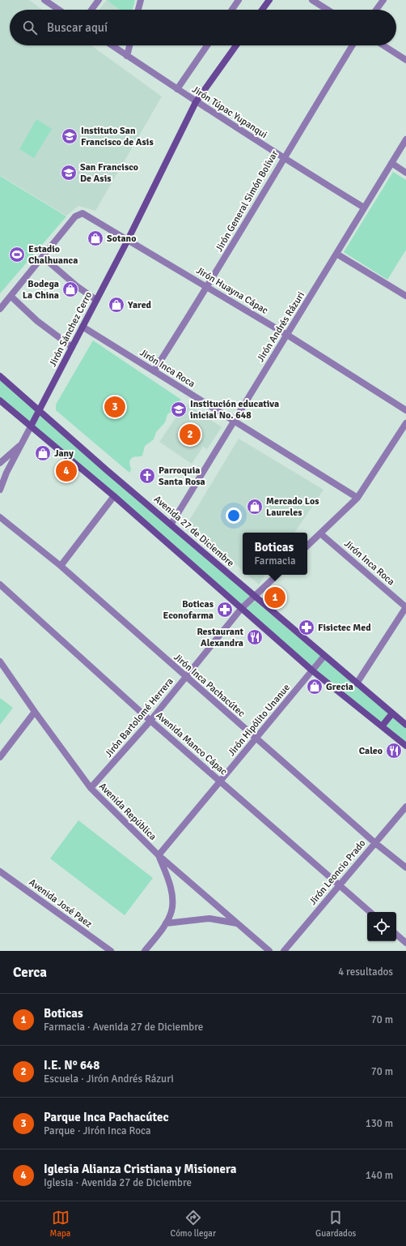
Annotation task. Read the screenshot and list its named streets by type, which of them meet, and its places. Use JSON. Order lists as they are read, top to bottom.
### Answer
{
  "streets": {
    "street": [
      "Jirón Túpac Yupanqui",
      "Jirón General Simón Bolívar",
      "Jirón Huayna Cápac",
      "Jirón Andrés Rázuri",
      "Jirón Sánchez Cerro",
      "Jirón Inca Roca",
      "Avenida 27 de Diciembre",
      "Jirón Inca Pachacútec",
      "Jirón Bartolomé Herrera",
      "Jirón Hipólito Unanue",
      "Avenida Manco Cápac",
      "Avenida República",
      "Jirón Leoncio Prado",
      "Avenida José Paez"
    ]
  },
  "crossings": [
    ["Jirón Túpac Yupanqui", "Jirón General Simón Bolívar"],
    ["Jirón Túpac Yupanqui", "Jirón Andrés Rázuri"],
    ["Jirón Túpac Yupanqui", "Jirón Sánchez Cerro"],
    ["Jirón General Simón Bolívar", "Jirón Huayna Cápac"],
    ["Jirón General Simón Bolívar", "Jirón Inca Roca"],
    ["Jirón Huayna Cápac", "Jirón Andrés Rázuri"],
    ["Jirón Huayna Cápac", "Jirón Sánchez Cerro"],
    ["Jirón Andrés Rázuri", "Jirón Inca Roca"],
    ["Jirón Andrés Rázuri", "Avenida 27 de Diciembre"],
    ["Jirón Sánchez Cerro", "Jirón Inca Roca"],
    ["Jirón Sánchez Cerro", "Avenida 27 de Diciembre"],
    ["Avenida 27 de Diciembre", "Jirón Bartolomé Herrera"],
    ["Avenida 27 de Diciembre", "Jirón Hipólito Unanue"],
    ["Jirón Inca Pachacútec", "Jirón Bartolomé Herrera"],
    ["Jirón Inca Pachacútec", "Jirón Hipólito Unanue"],
    ["Jirón Inca Pachacútec", "Jirón Leoncio Prado"],
    ["Jirón Bartolomé Herrera", "Avenida Manco Cápac"],
    ["Jirón Bartolomé Herrera", "Avenida República"],
    ["Jirón Hipólito Unanue", "Avenida Manco Cápac"],
    ["Jirón Hipólito Unanue", "Avenida República"],
    ["Avenida Manco Cápac", "Jirón Leoncio Prado"]
  ],
  "places": {
    "school or university": ["Instituto San Francisco de Asis", "San Francisco De Asis", "Institución educativa inicial No. 648"],
    "shop": [
      "Sotano",
      "Bodega La China",
      "Yared",
      "Jany",
      "Mercado Los Laureles",
      "Grecia"
    ],
    "sports": ["Estadio Chalhuanca"],
    "church": ["Parroquia Santa Rosa"],
    "pharmacy": ["Boticas Econofarma", "Fisictec Med"],
    "restaurant": ["Restaurant Alexandra", "Caleo"]
  },
  "page": {
    "search": "Buscar aquí",
    "pins": [
      "3",
      "2",
      "4",
      "1"
    ],
    "popup": ["Boticas", "Farmacia"],
    "heading": ["Cerca", "4 resultados"],
    "list": [
      {
        "mark": "1",
        "name": "Boticas",
        "note": "Farmacia · Avenida 27 de Diciembre",
        "value": "70 m"
      },
      {
        "mark": "2",
        "name": "I.E. N° 648",
        "note": "Escuela · Jirón Andrés Rázuri",
        "value": "70 m"
      },
      {
        "mark": "3",
        "name": "Parque Inca Pachacútec",
        "note": "Parque · Jirón Inca Roca",
        "value": "130 m"
      },
      {
        "mark": "4",
        "name": "Iglesia Alianza Cristiana y Misionera",
        "note": "Iglesia · Avenida 27 de Diciembre",
        "value": "140 m"
      }
    ],
    "nav": ["Mapa", "Cómo llegar", "Guardados"]
  }
}
